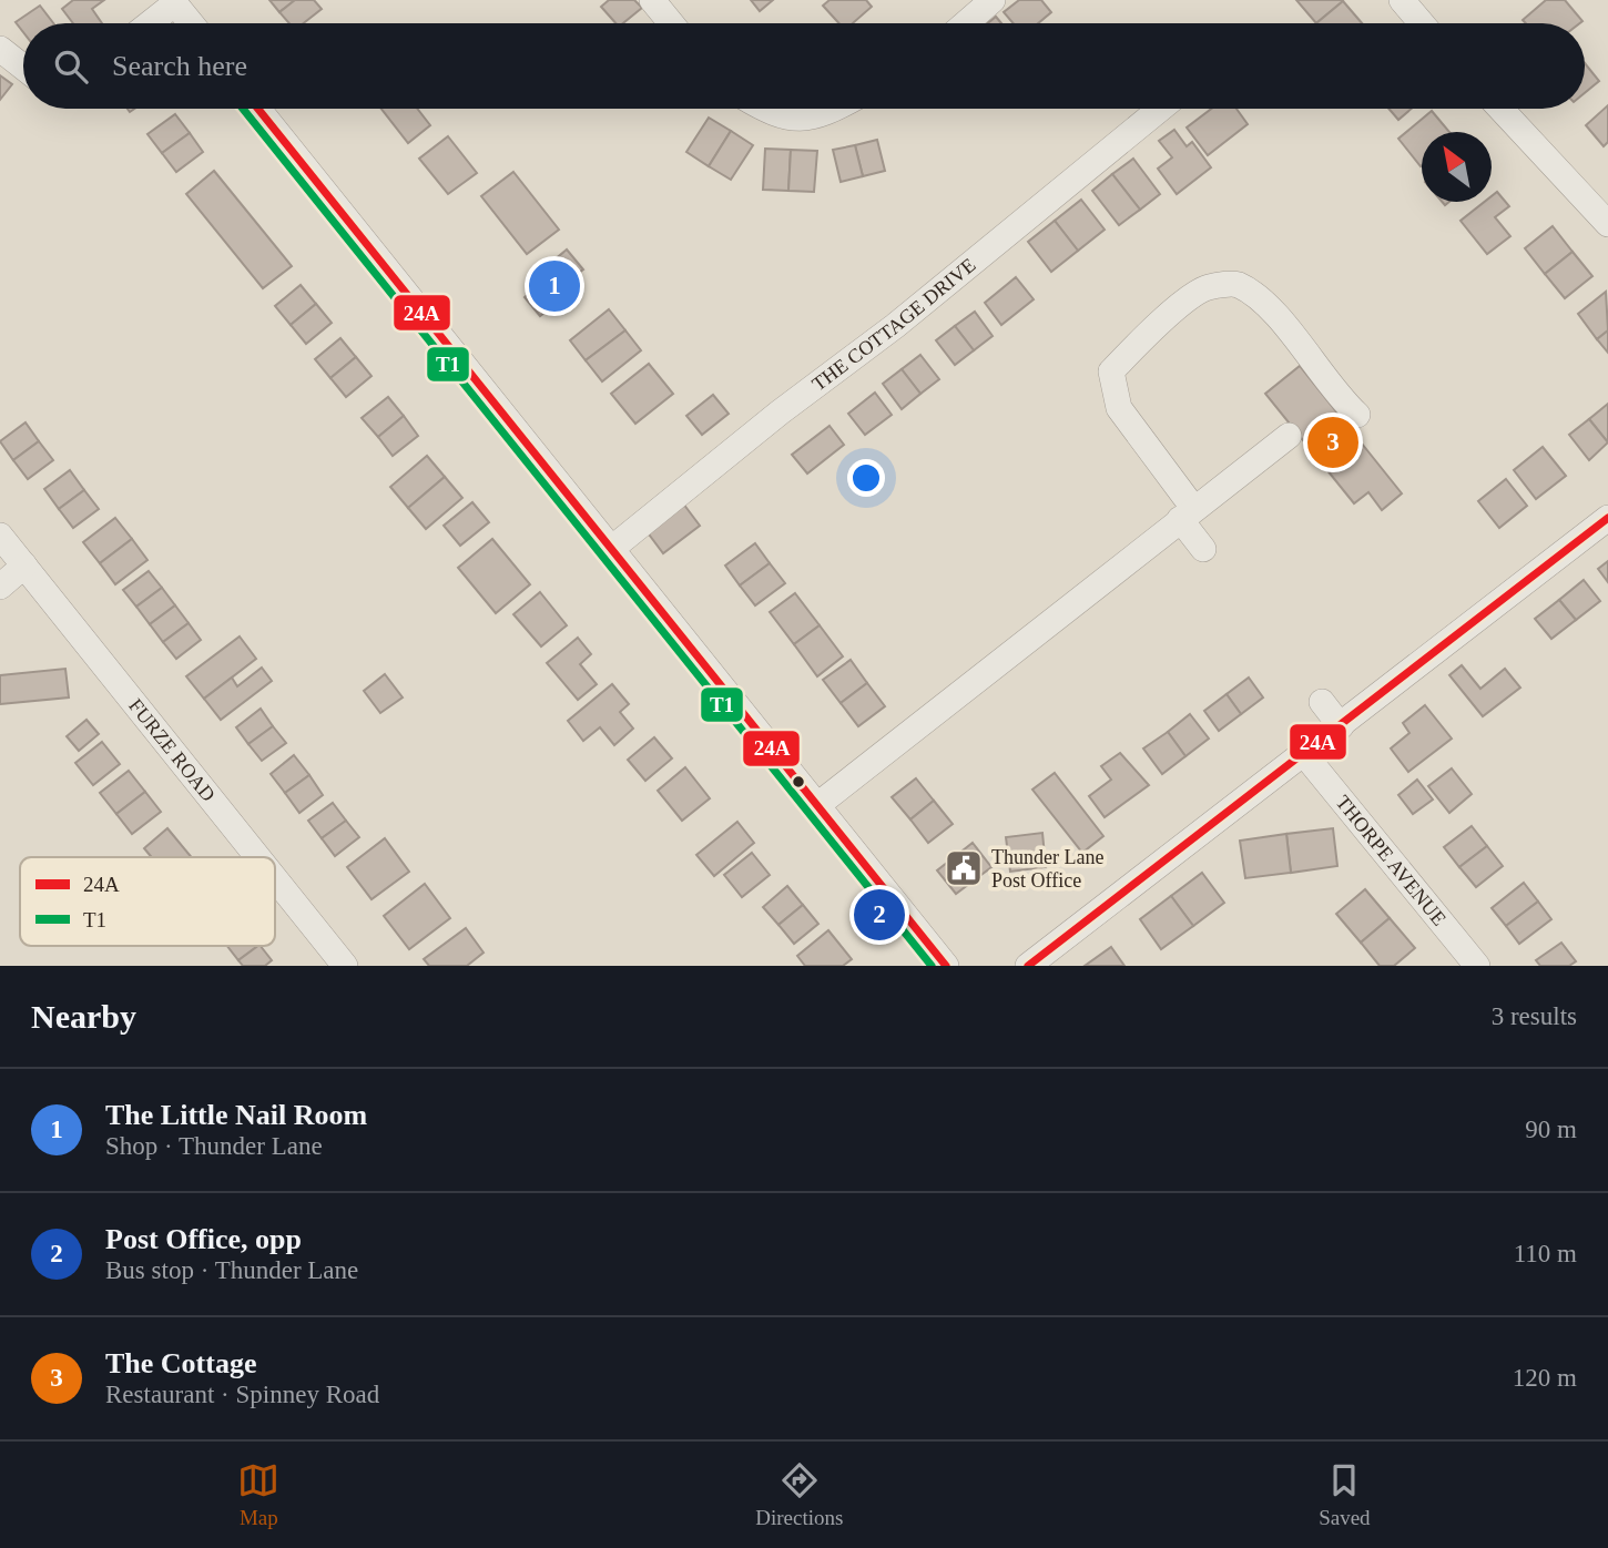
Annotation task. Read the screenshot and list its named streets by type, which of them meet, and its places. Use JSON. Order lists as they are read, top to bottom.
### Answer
{
  "streets": {
    "street": ["THE COTTAGE DRIVE", "FURZE ROAD", "THORPE AVENUE"]
  },
  "places": {
    "public building": ["Thunder Lane Post Office"]
  },
  "lines": ["transit line 24A", "transit line T1"],
  "legend": ["24A", "T1"],
  "north": "top left",
  "page": {
    "search": "Search here",
    "pins": ["1", "3", "2"],
    "heading": ["Nearby", "3 results"],
    "list": [
      {
        "mark": "1",
        "name": "The Little Nail Room",
        "note": "Shop · Thunder Lane",
        "value": "90 m"
      },
      {
        "mark": "2",
        "name": "Post Office, opp",
        "note": "Bus stop · Thunder Lane",
        "value": "110 m"
      },
      {
        "mark": "3",
        "name": "The Cottage",
        "note": "Restaurant · Spinney Road",
        "value": "120 m"
      }
    ],
    "nav": ["Map", "Directions", "Saved"]
  }
}
